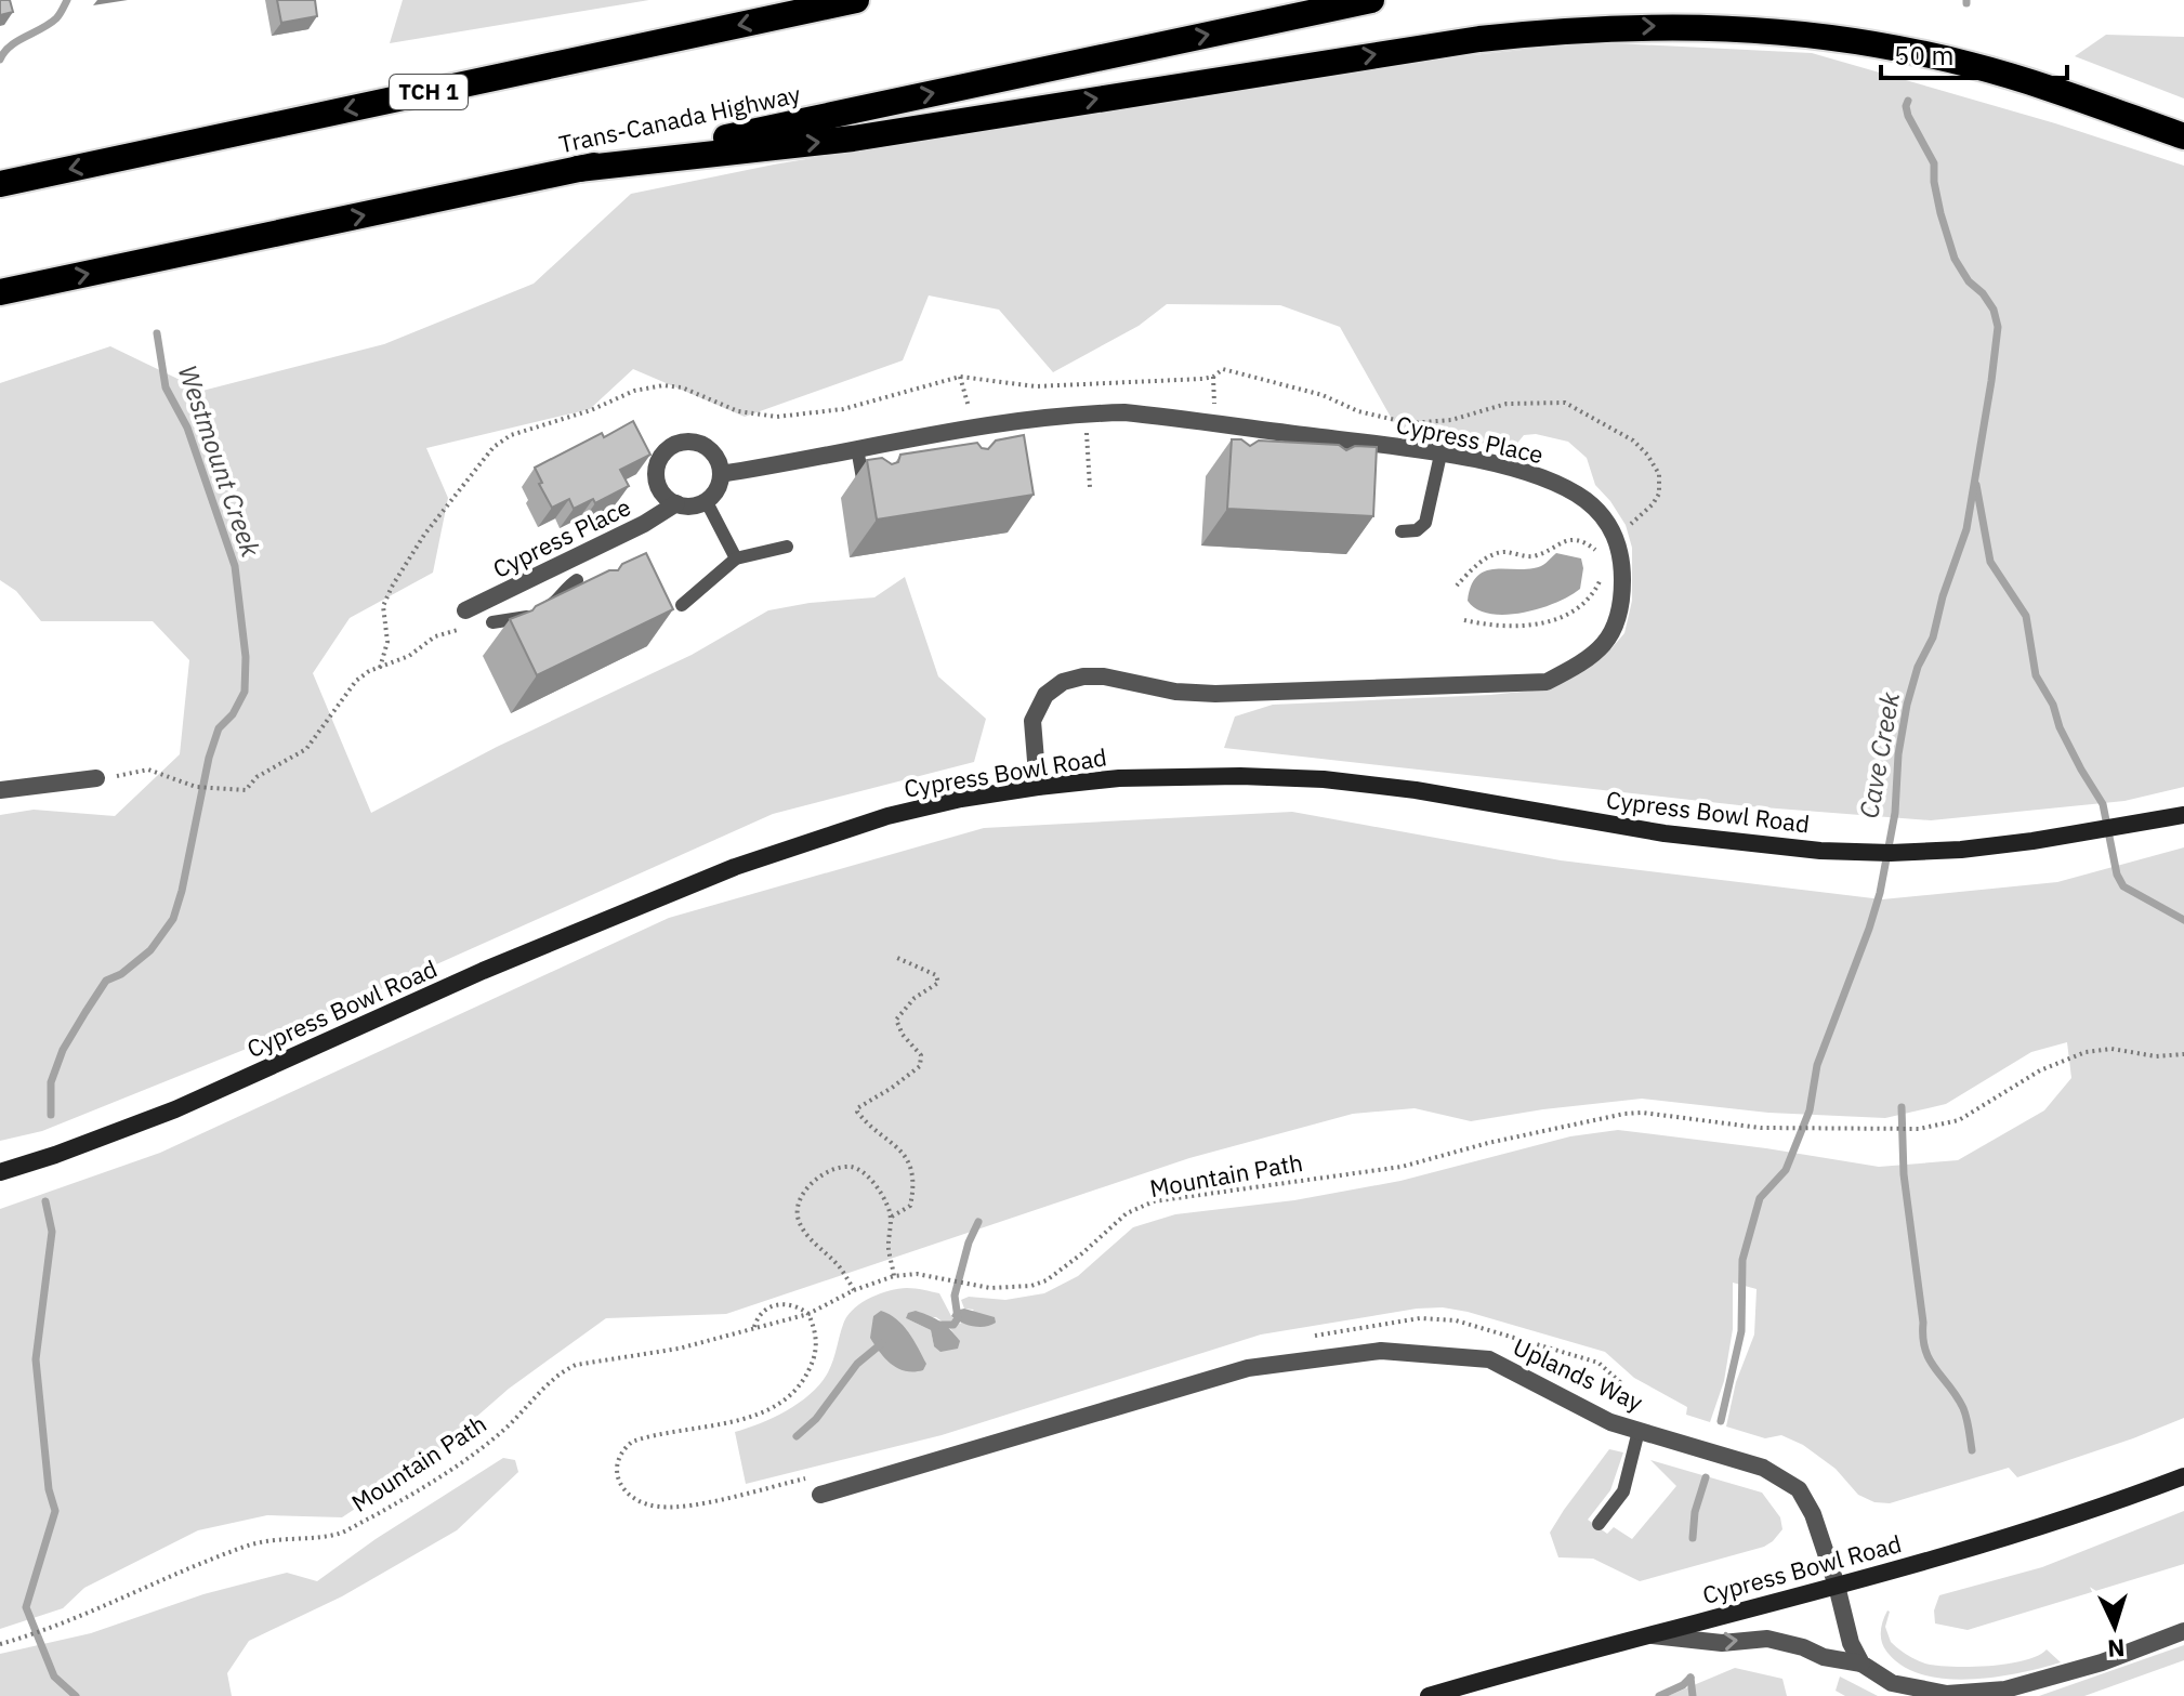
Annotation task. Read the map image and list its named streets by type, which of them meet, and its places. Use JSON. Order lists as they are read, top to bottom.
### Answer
{
  "streets": {
    "highway": ["TCH 1", "Trans-Canada Highway"],
    "street": ["Cypress Place", "Cypress Bowl Road", "Uplands Way"],
    "path": ["Mountain Path"]
  },
  "crossings": [
    ["Cypress Bowl Road", "Uplands Way"]
  ],
  "water": ["Westmount Creek", "Cave Creek"],
  "scale_bar": "50 m",
  "north": "bottom"
}
